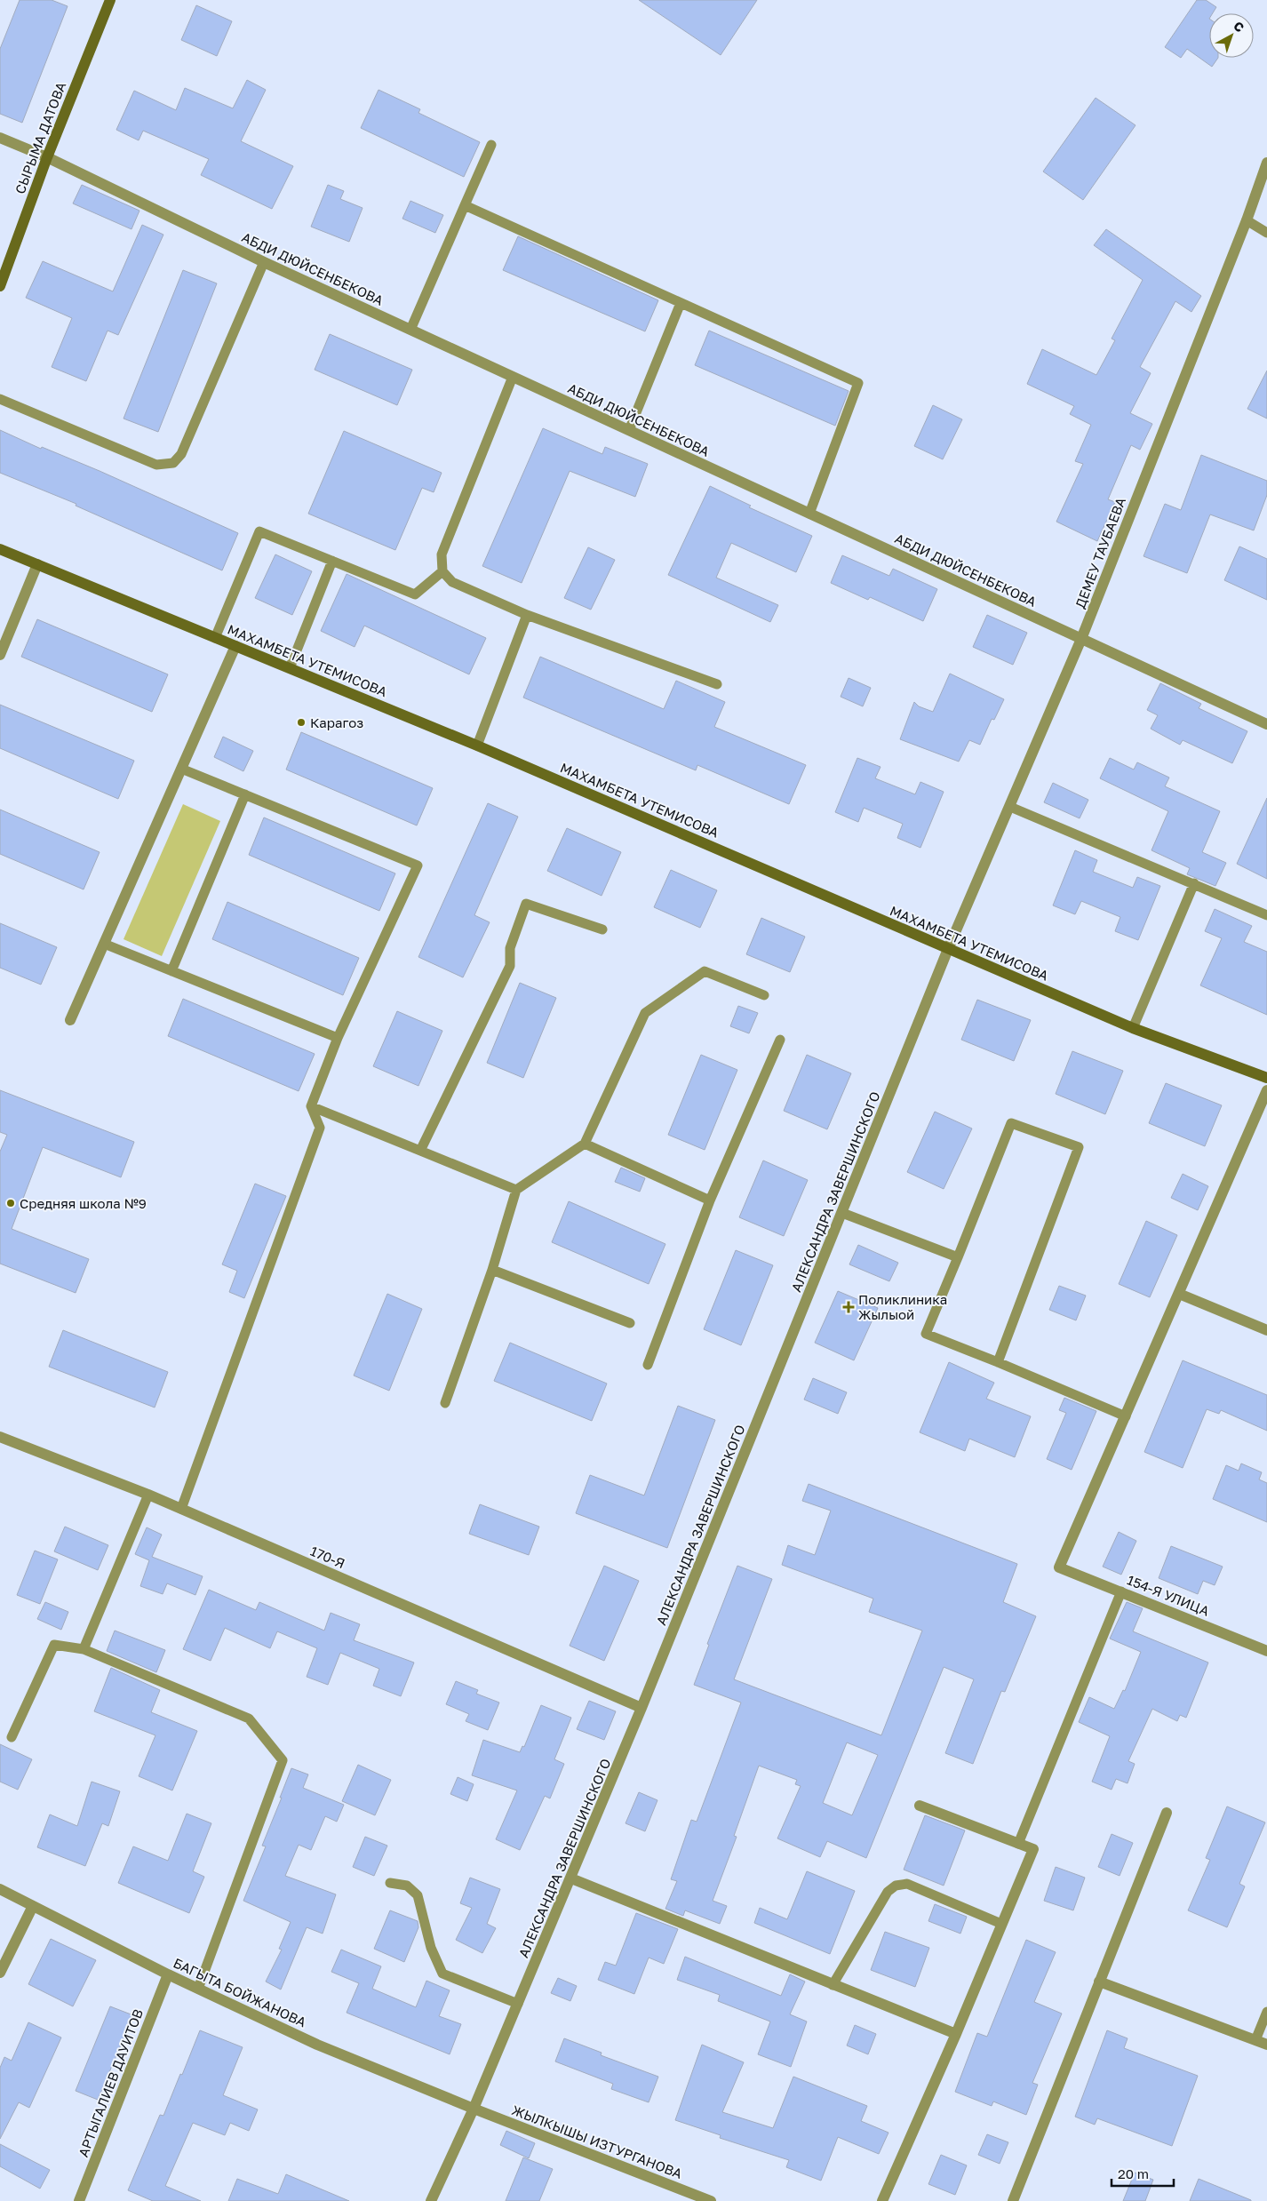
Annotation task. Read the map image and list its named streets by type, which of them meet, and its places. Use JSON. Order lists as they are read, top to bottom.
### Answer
{
  "streets": {
    "street": [
      "СЫРЫМА ДАТОВА",
      "АБДИ ДЮЙСЕНБЕКОВА",
      "ДЕМЕУ ТАУБАЕВА",
      "МАХАМБЕТА УТЕМИСОВА",
      "АЛЕКСАНДРА ЗАВЕРШИНСКОГО",
      "170-Я",
      "154-Я УЛИЦА",
      "БАГЫТА БОЙЖАНОВА",
      "АРТЫГАЛИЕВ ДАУИТОВ",
      "ЖЫЛКЫШЫ ИЗТУРГАНОВА"
    ]
  },
  "crossings": [
    ["СЫРЫМА ДАТОВА", "АБДИ ДЮЙСЕНБЕКОВА"],
    ["АБДИ ДЮЙСЕНБЕКОВА", "ДЕМЕУ ТАУБАЕВА"],
    ["ДЕМЕУ ТАУБАЕВА", "МАХАМБЕТА УТЕМИСОВА"],
    ["ДЕМЕУ ТАУБАЕВА", "АЛЕКСАНДРА ЗАВЕРШИНСКОГО"],
    ["МАХАМБЕТА УТЕМИСОВА", "АЛЕКСАНДРА ЗАВЕРШИНСКОГО"],
    ["АЛЕКСАНДРА ЗАВЕРШИНСКОГО", "170-Я"],
    ["АЛЕКСАНДРА ЗАВЕРШИНСКОГО", "БАГЫТА БОЙЖАНОВА"],
    ["АЛЕКСАНДРА ЗАВЕРШИНСКОГО", "ЖЫЛКЫШЫ ИЗТУРГАНОВА"],
    ["БАГЫТА БОЙЖАНОВА", "АРТЫГАЛИЕВ ДАУИТОВ"],
    ["БАГЫТА БОЙЖАНОВА", "ЖЫЛКЫШЫ ИЗТУРГАНОВА"]
  ],
  "places": {
    "other": ["Карагоз", "Средняя школа №9"],
    "health": ["Поликлиника Жылыой"]
  },
  "scale_bar": "20 m",
  "north": "top right"
}
